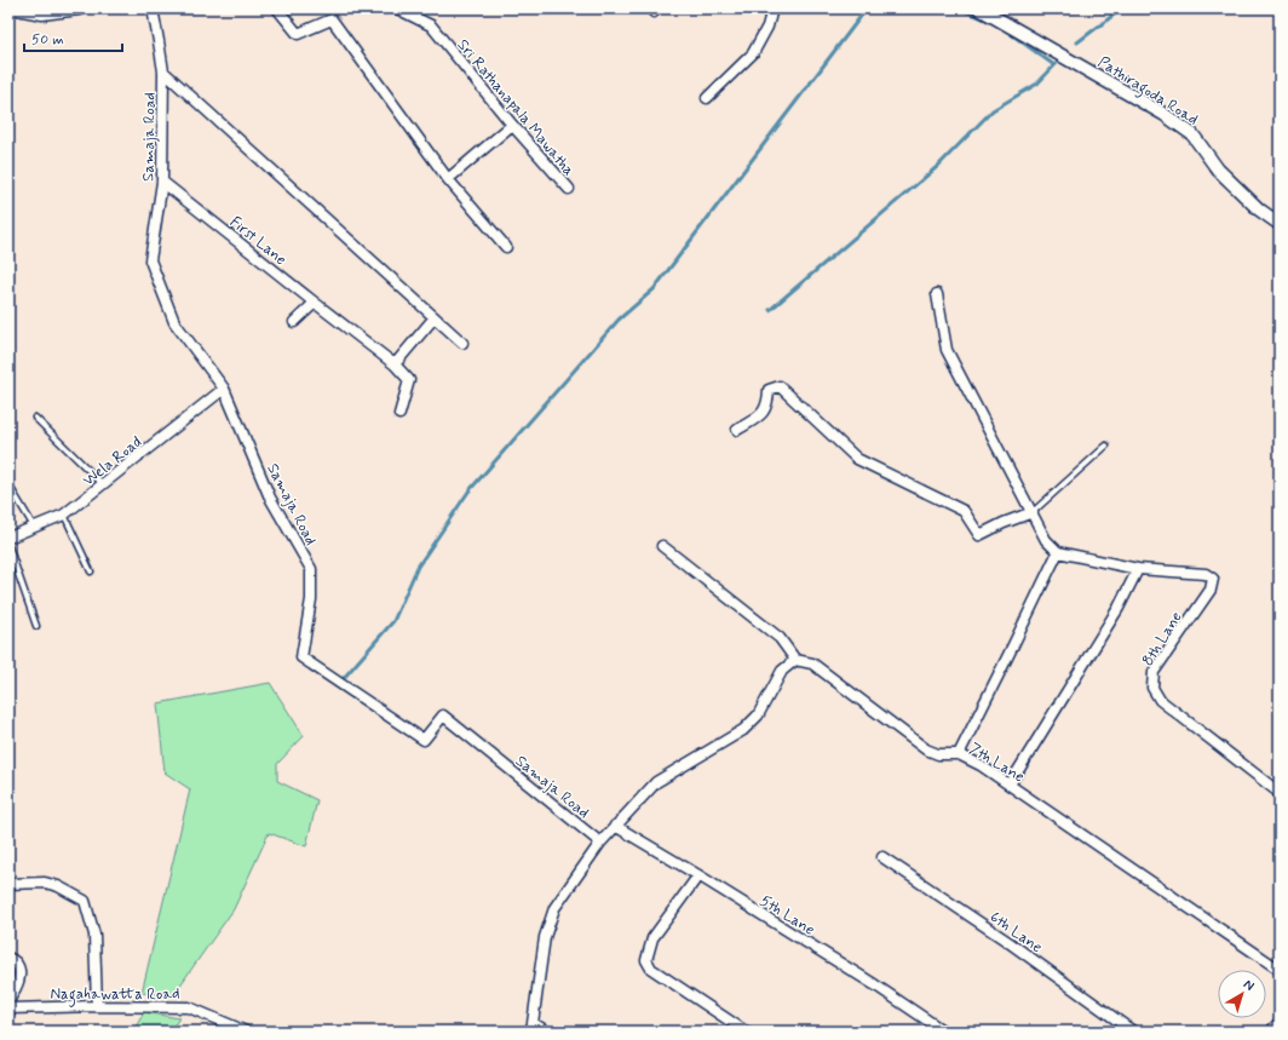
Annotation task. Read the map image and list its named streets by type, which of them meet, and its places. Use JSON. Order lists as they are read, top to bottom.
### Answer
{
  "streets": {
    "street": [
      "Pathiragoda Road",
      "Sri Rathanapala Mawatha",
      "Samaja Road",
      "First Lane",
      "Wela Road",
      "8th Lane",
      "7th Lane",
      "5th Lane",
      "6th Lane",
      "Nagahawatta Road"
    ]
  },
  "crossings": [
    ["Samaja Road", "First Lane"],
    ["Samaja Road", "Wela Road"]
  ],
  "scale_bar": "50 m",
  "north": "top right"
}
